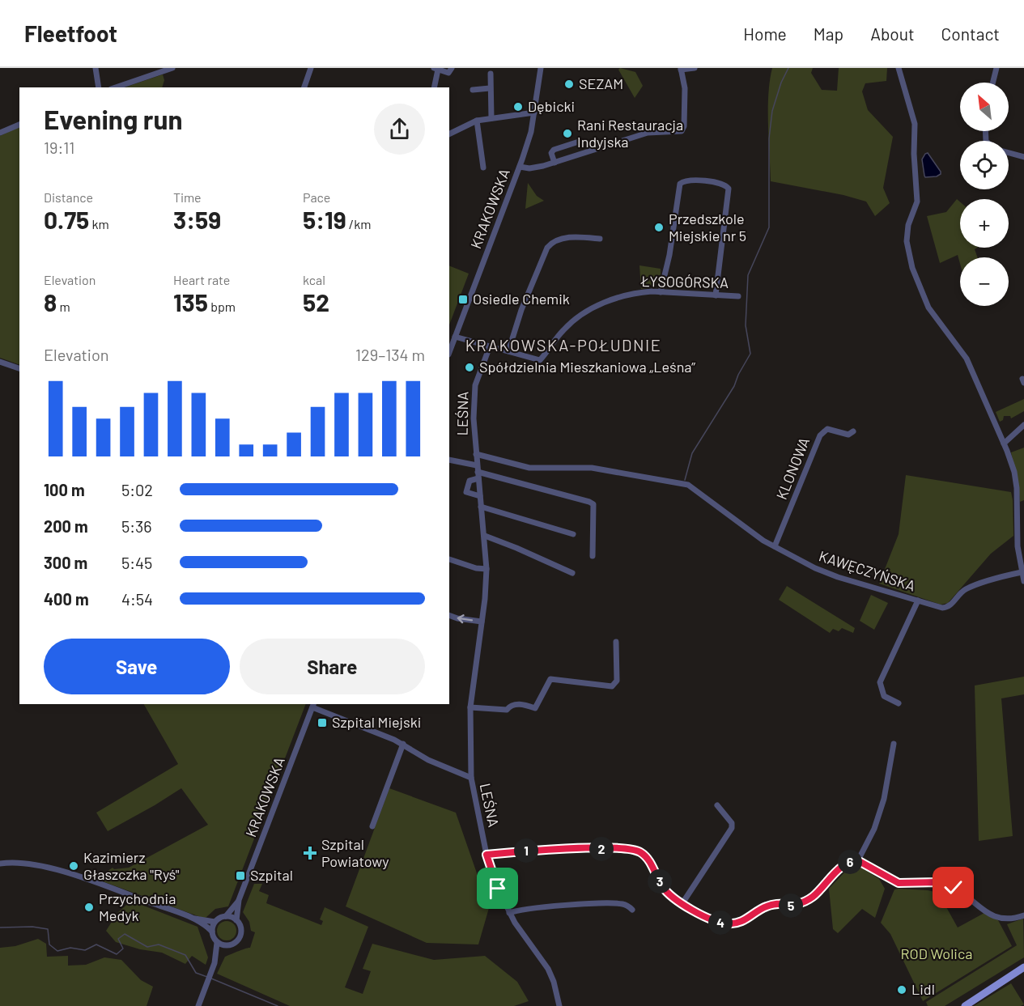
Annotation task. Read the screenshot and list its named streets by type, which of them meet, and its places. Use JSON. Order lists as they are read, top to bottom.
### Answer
{
  "streets": {
    "street": [
      "KRAKOWSKA",
      "ŁYSOGÓRSKA",
      "LEŚNA",
      "KLONOWA",
      "KAWĘCZYŃSKA"
    ]
  },
  "crossings": [
    ["KRAKOWSKA", "ŁYSOGÓRSKA"],
    ["ŁYSOGÓRSKA", "LEŚNA"],
    ["LEŚNA", "KAWĘCZYŃSKA"],
    ["KLONOWA", "KAWĘCZYŃSKA"]
  ],
  "districts": ["KRAKOWSKA-POŁUDNIE"],
  "parks": ["ROD Wolica"],
  "places": {
    "other": [
      "SEZAM",
      "Dębicki",
      "Rani Restauracja Indyjska",
      "Przedszkole Miejskie nr 5",
      "Spółdzielnia Mieszkaniowa „Leśna”",
      "Kazimierz Głaszczka \"Ryś\"",
      "Przychodnia Medyk",
      "Lidl"
    ],
    "transit": ["Osiedle Chemik", "Szpital Miejski", "Szpital"],
    "health": ["Szpital Powiatowy"]
  },
  "north": "top left",
  "page": {
    "header": "Fleetfoot",
    "nav": [
      "Home",
      "Map",
      "About",
      "Contact"
    ],
    "map_buttons": ["+", "−"],
    "heading": ["Evening run", "19:11"],
    "stats": [
      ["Distance", "0.75 km"],
      ["Time", "3:59"],
      ["Pace", "5:19 /km"],
      ["Elevation", "8 m"],
      ["Heart rate", "135 bpm"],
      ["kcal", "52"]
    ],
    "chart": ["Elevation", "129–134 m"],
    "list": [
      {
        "name": "100 m",
        "note": "5:02"
      },
      {
        "name": "200 m",
        "note": "5:36"
      },
      {
        "name": "300 m",
        "note": "5:45"
      },
      {
        "name": "400 m",
        "note": "4:54"
      }
    ],
    "buttons": ["Save", "Share"],
    "pins": [
      "2",
      "1",
      "6",
      "3",
      "5",
      "4"
    ]
  }
}
